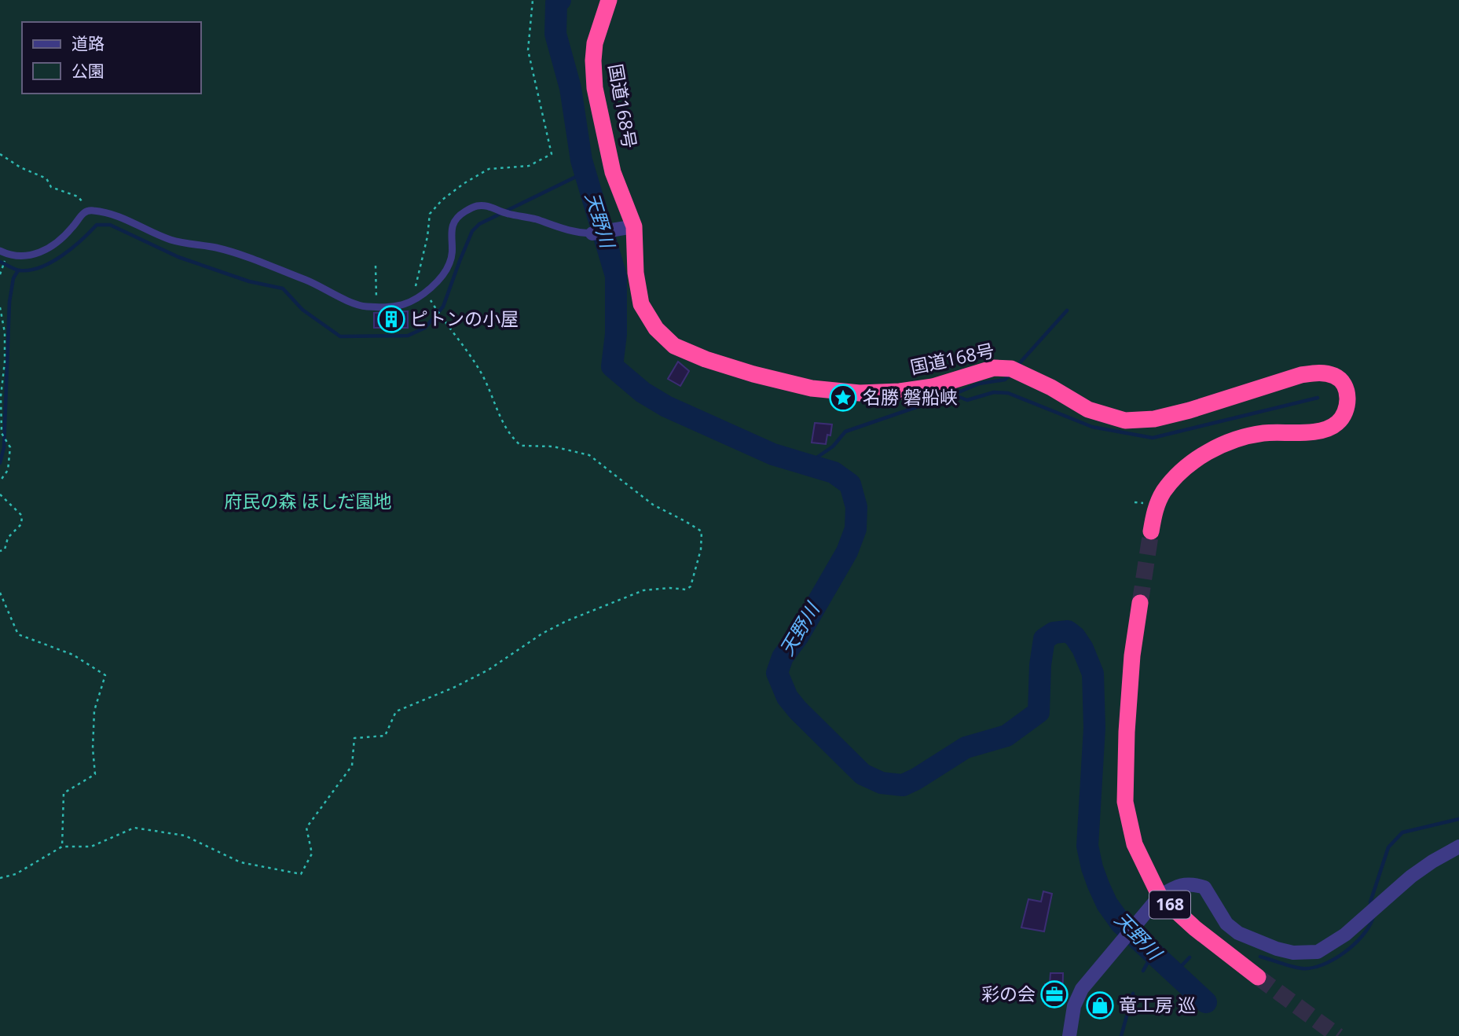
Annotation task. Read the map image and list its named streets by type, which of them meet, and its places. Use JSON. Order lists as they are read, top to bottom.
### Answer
{
  "streets": {
    "highway": ["国道168号", "168"]
  },
  "water": ["天野川"],
  "parks": ["府民の森 ほしだ園地"],
  "places": {
    "building": ["ピトンの小屋"],
    "place": ["名勝 磐船峡"],
    "office": ["彩の会"],
    "shop": ["竜工房 巡"]
  },
  "legend": ["道路", "公園"]
}
